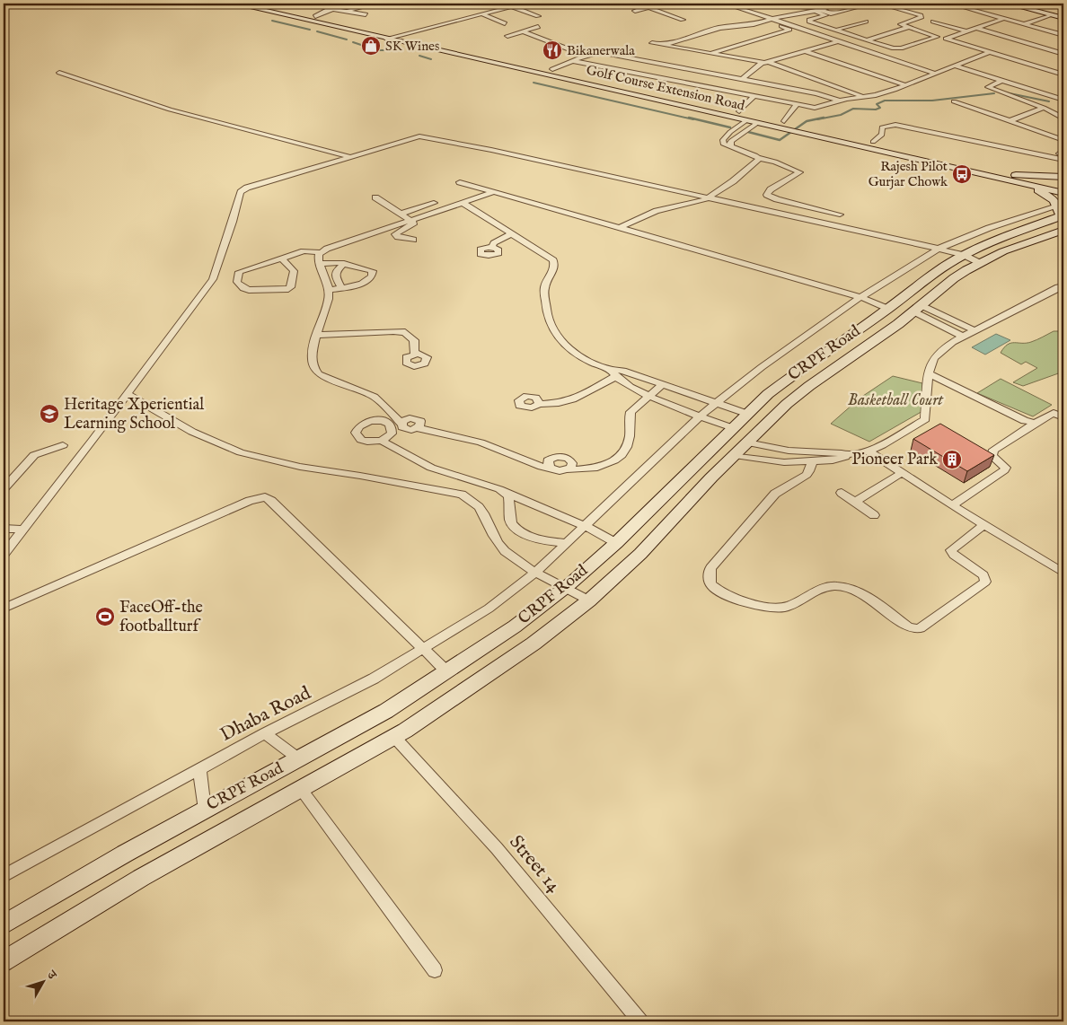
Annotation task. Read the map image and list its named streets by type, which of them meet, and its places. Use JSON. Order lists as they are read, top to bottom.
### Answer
{
  "streets": {
    "main road": ["Golf Course Extension Road", "CRPF Road"],
    "street": ["Dhaba Road", "Street 14"]
  },
  "crossings": [
    ["CRPF Road", "Dhaba Road"]
  ],
  "parks": ["Basketball Court"],
  "places": {
    "shop": ["SK Wines"],
    "restaurant": ["Bikanerwala"],
    "bus stop": ["Rajesh Pilot Gurjar Chowk"],
    "school or university": ["Heritage Xperiential Learning School"],
    "building": ["Pioneer Park"],
    "sports": ["FaceOff-the footballturf"]
  },
  "north": "top right"
}
